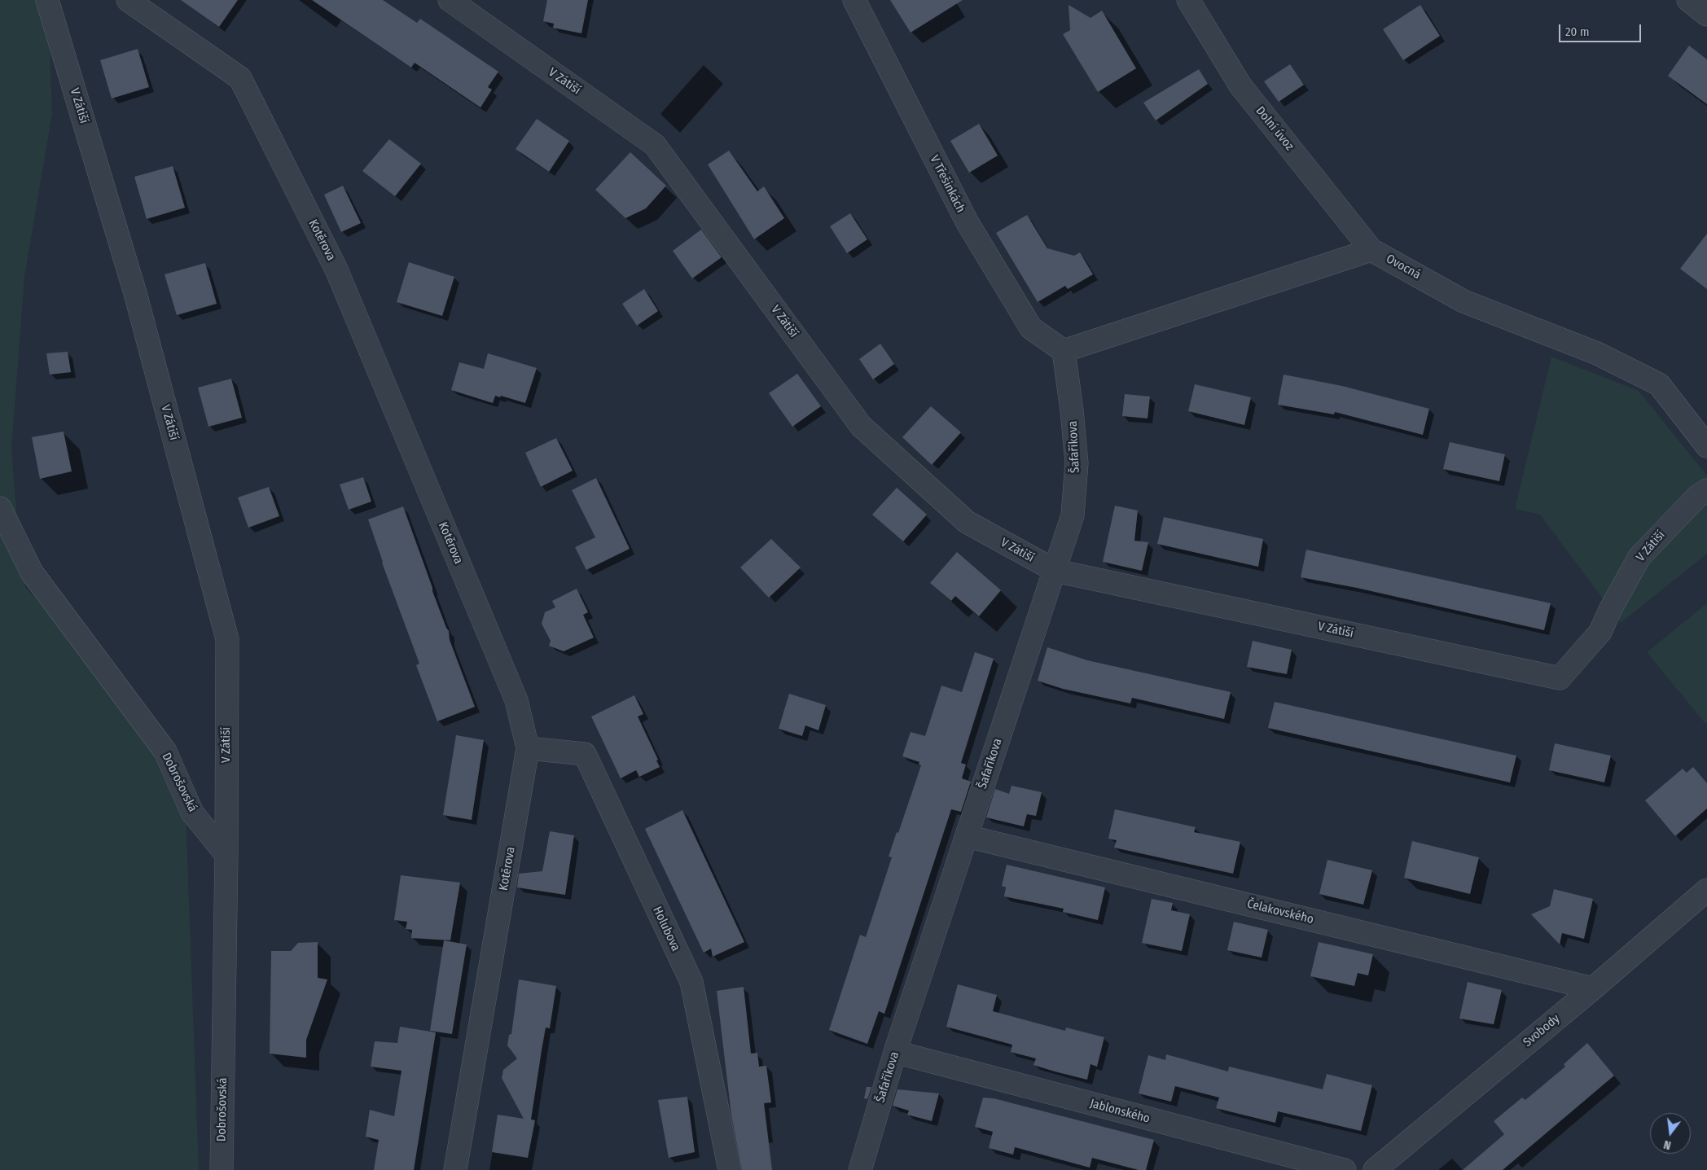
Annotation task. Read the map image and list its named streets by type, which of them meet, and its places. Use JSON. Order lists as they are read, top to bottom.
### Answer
{
  "streets": {
    "street": [
      "V Zátiší",
      "Dolní úvoz",
      "V Třešinkách",
      "Kotěrova",
      "Ovocná",
      "Šafaříkova",
      "Dobrošovská",
      "Čelakovského",
      "Holubova",
      "Svobody",
      "Jablonského"
    ]
  },
  "crossings": [
    ["V Zátiší", "Šafaříkova"],
    ["V Zátiší", "Dobrošovská"],
    ["Dolní úvoz", "Ovocná"],
    ["V Třešinkách", "Ovocná"],
    ["V Třešinkách", "Šafaříkova"],
    ["Kotěrova", "Holubova"],
    ["Ovocná", "Šafaříkova"],
    ["Šafaříkova", "Čelakovského"],
    ["Šafaříkova", "Jablonského"],
    ["Čelakovského", "Svobody"]
  ],
  "scale_bar": "20 m",
  "north": "bottom"
}
